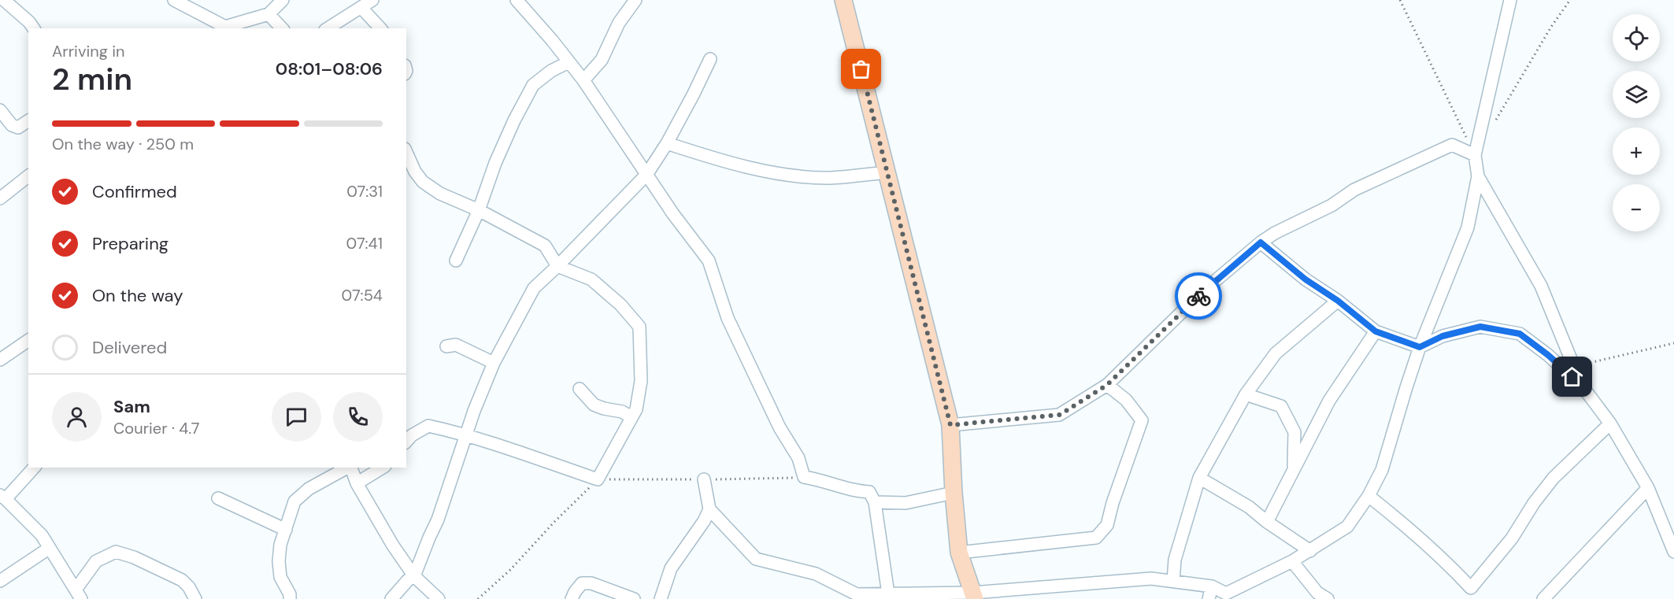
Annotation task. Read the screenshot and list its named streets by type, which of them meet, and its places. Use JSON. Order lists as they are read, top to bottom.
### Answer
{
  "page": {
    "map_buttons": ["+", "−"],
    "heading": ["2 min", "Arriving in", "08:01–08:06"],
    "panel": ["Sam", "Courier · 4.7"],
    "bar": "On the way · 250 m",
    "list": [
      ["Confirmed", "07:31"],
      ["Preparing", "07:41"],
      ["On the way", "07:54"],
      "Delivered"
    ]
  }
}
